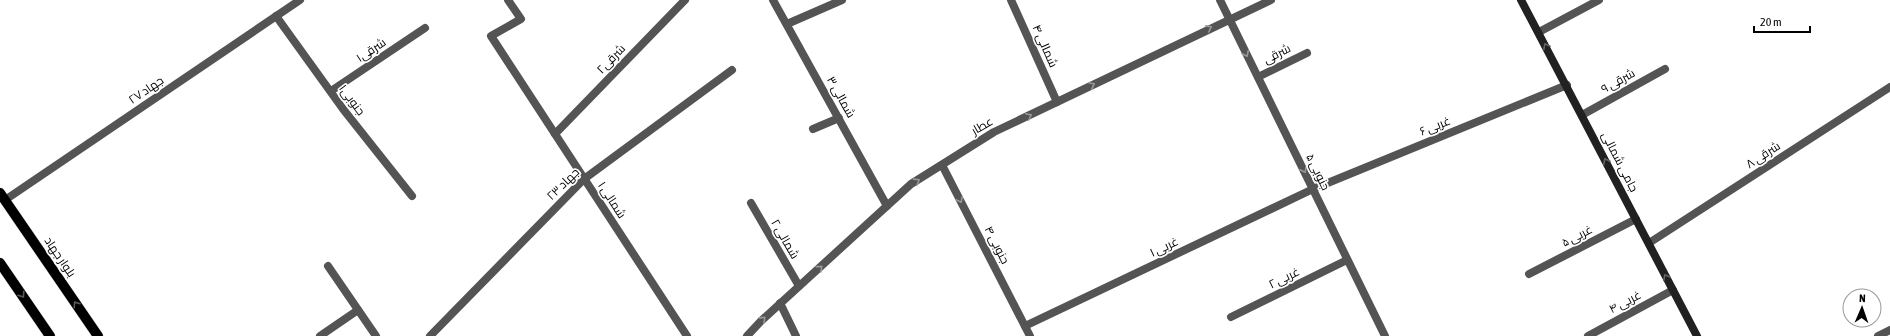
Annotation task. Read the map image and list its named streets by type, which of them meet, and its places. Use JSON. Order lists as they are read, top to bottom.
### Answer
{
  "streets": {
    "main road": ["بلوار جهاد"],
    "street": [
      "شمالی ۴",
      "شرقی۱",
      "شرقی",
      "شرقی۲",
      "شرقی ۹",
      "جهاد ۲۷",
      "شمالی ۳",
      "جنوبی۱",
      "عطار",
      "غربی ۶",
      "شرقی ۸",
      "جامی شمالی",
      "جنوبی ۵",
      "جهاد ۲۳",
      "شمالی ۱",
      "غربی ۵",
      "شمالی ۲",
      "جنوبی ۴",
      "غربی ۱",
      "غربی ۲",
      "غربی ۴"
    ]
  },
  "crossings": [
    ["شمالی ۴", "عطار"],
    ["شرقی۱", "جنوبی۱"],
    ["شرقی", "جنوبی ۵"],
    ["شرقی۲", "شمالی ۱"],
    ["شرقی ۹", "جامی شمالی"],
    ["جهاد ۲۷", "جنوبی۱"],
    ["جهاد ۲۷", "بلوار جهاد"],
    ["شمالی ۳", "عطار"],
    ["عطار", "جنوبی ۵"],
    ["عطار", "شمالی ۲"],
    ["عطار", "جنوبی ۴"],
    ["غربی ۶", "جامی شمالی"],
    ["غربی ۶", "جنوبی ۵"],
    ["غربی ۶", "غربی ۱"],
    ["شرقی ۸", "جامی شمالی"],
    ["جامی شمالی", "غربی ۵"],
    ["جامی شمالی", "غربی ۴"],
    ["جنوبی ۵", "غربی ۱"],
    ["جنوبی ۵", "غربی ۲"],
    ["جهاد ۲۳", "شمالی ۱"],
    ["جنوبی ۴", "غربی ۱"]
  ],
  "one_way": [
    "عطار",
    "جامی شمالی",
    "جنوبی ۵",
    "جنوبی ۴"
  ],
  "scale_bar": "20 m",
  "north": "top"
}
